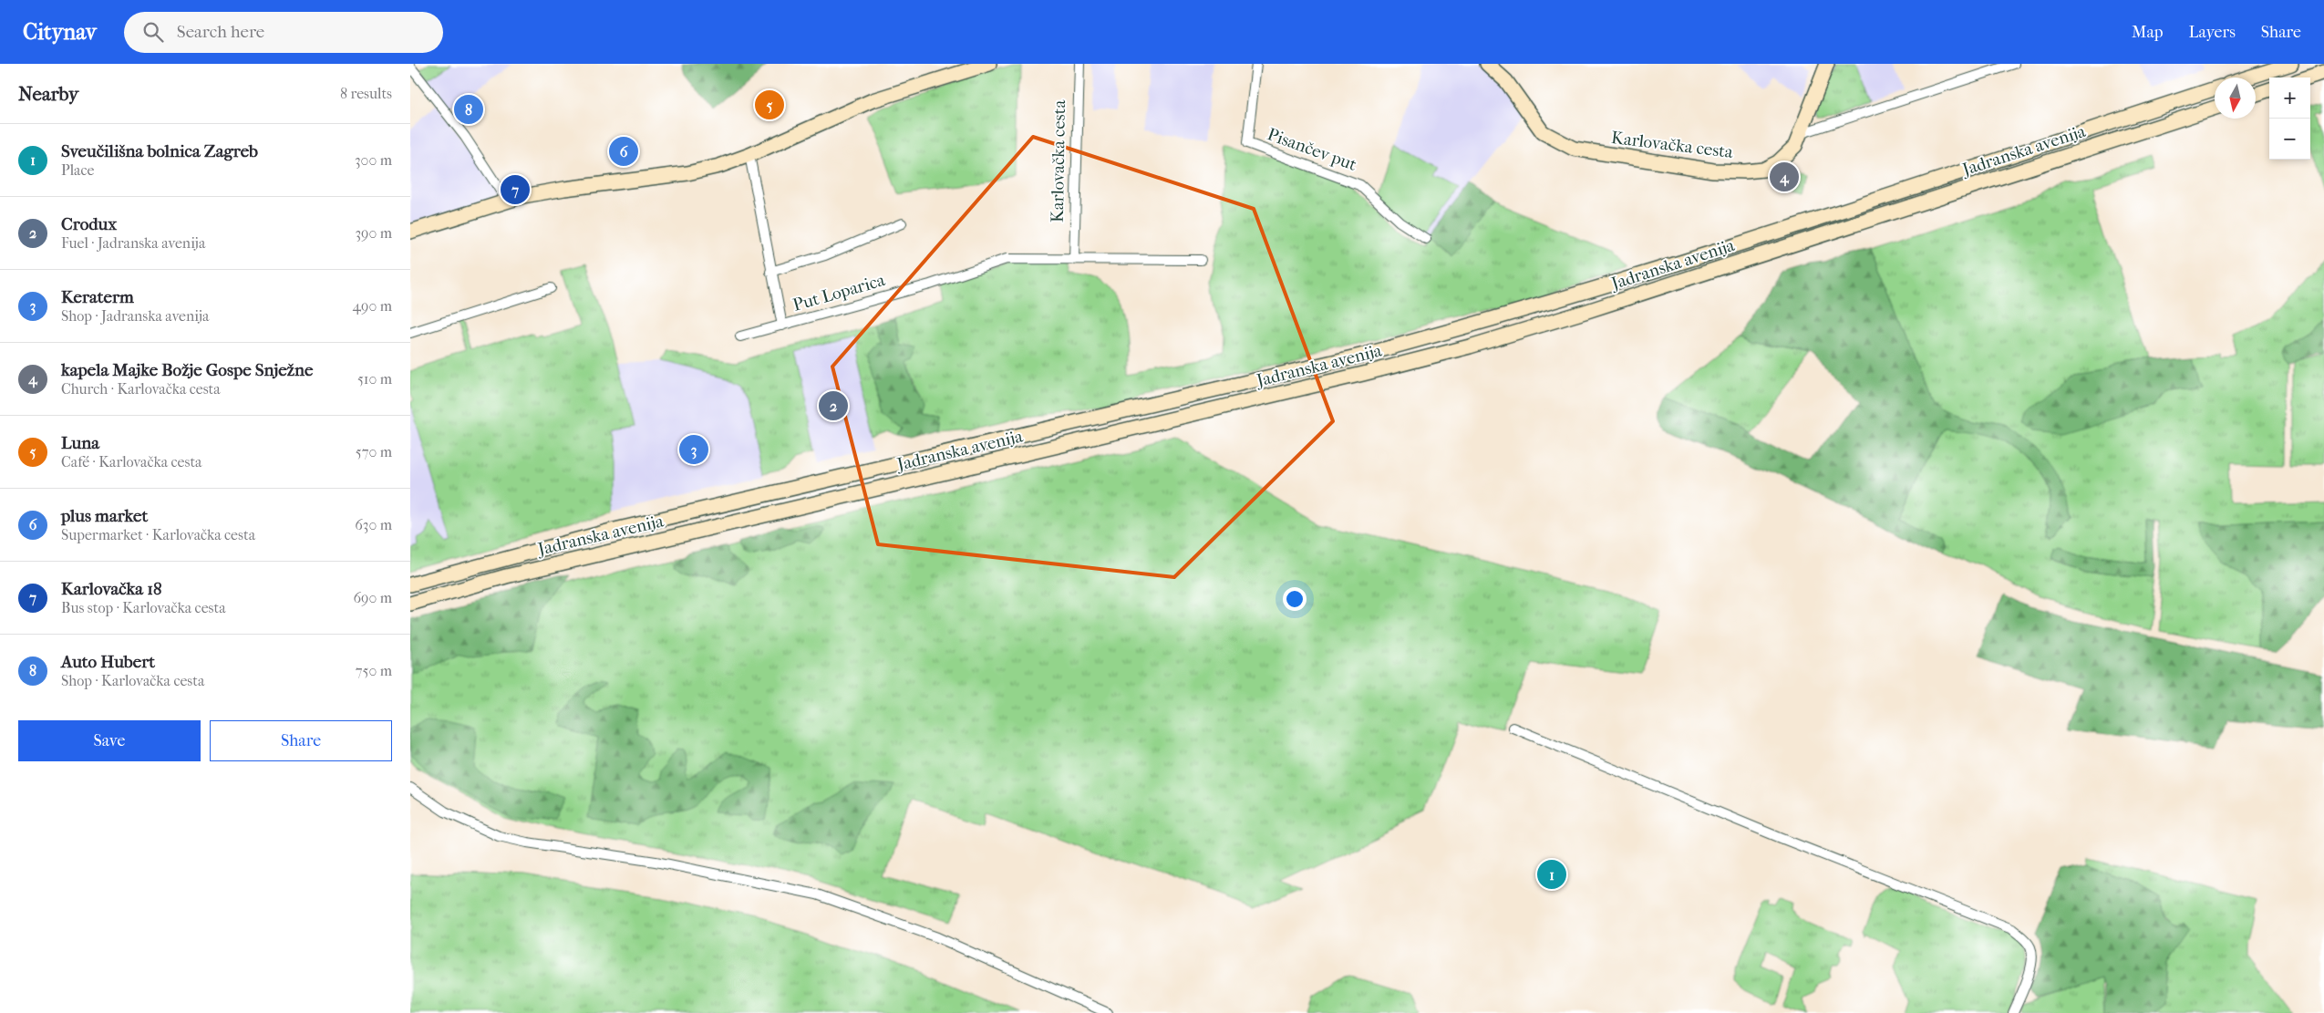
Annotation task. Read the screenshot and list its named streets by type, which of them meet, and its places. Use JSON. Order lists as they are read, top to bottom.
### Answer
{
  "streets": {
    "main road": ["Karlovačka cesta", "Jadranska avenija"],
    "street": ["Pisančev put", "Put Loparica"]
  },
  "crossings": [
    ["Karlovačka cesta", "Put Loparica"]
  ],
  "north": "bottom",
  "page": {
    "header": "Citynav",
    "search": "Search here",
    "nav": ["Map", "Layers", "Share"],
    "heading": ["Nearby", "8 results"],
    "map_buttons": ["+", "−"],
    "pins": [
      "5",
      "8",
      "6",
      "4",
      "7",
      "2",
      "3",
      "1"
    ],
    "list": [
      {
        "mark": "1",
        "name": "Sveučilišna bolnica Zagreb",
        "note": "Place",
        "value": "300 m"
      },
      {
        "mark": "2",
        "name": "Crodux",
        "note": "Fuel · Jadranska avenija",
        "value": "390 m"
      },
      {
        "mark": "3",
        "name": "Keraterm",
        "note": "Shop · Jadranska avenija",
        "value": "490 m"
      },
      {
        "mark": "4",
        "name": "kapela Majke Božje Gospe Snježne",
        "note": "Church · Karlovačka cesta",
        "value": "510 m"
      },
      {
        "mark": "5",
        "name": "Luna",
        "note": "Café · Karlovačka cesta",
        "value": "570 m"
      },
      {
        "mark": "6",
        "name": "plus market",
        "note": "Supermarket · Karlovačka cesta",
        "value": "630 m"
      },
      {
        "mark": "7",
        "name": "Karlovačka 18",
        "note": "Bus stop · Karlovačka cesta",
        "value": "690 m"
      },
      {
        "mark": "8",
        "name": "Auto Hubert",
        "note": "Shop · Karlovačka cesta",
        "value": "750 m"
      }
    ],
    "buttons": ["Save", "Share"]
  }
}
